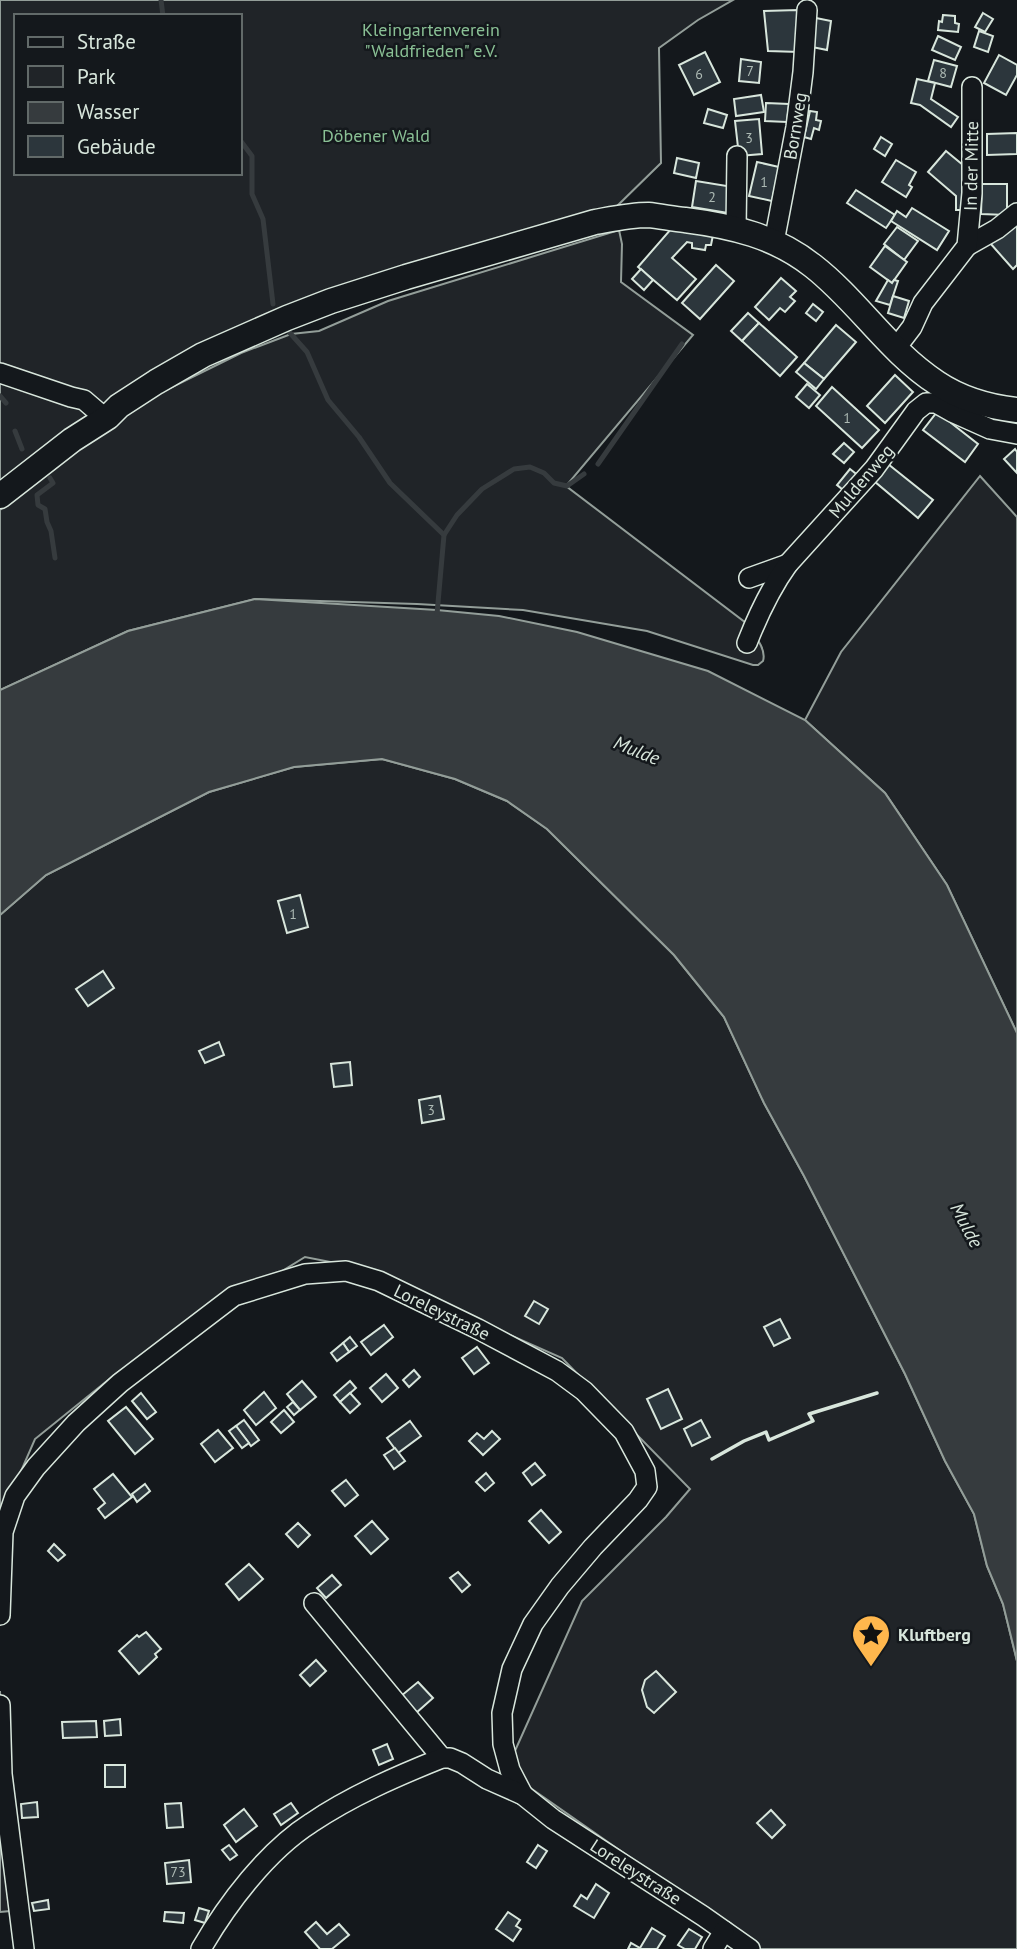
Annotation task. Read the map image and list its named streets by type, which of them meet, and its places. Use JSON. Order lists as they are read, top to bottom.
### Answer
{
  "streets": {
    "street": [
      "Bornweg",
      "In der Mitte",
      "Muldenweg",
      "Loreleystraße"
    ]
  },
  "water": ["Mulde"],
  "parks": ["Kleingartenverein \"Waldfrieden\" e.V.", "Döbener Wald"],
  "places": {
    "place": ["Kluftberg"]
  },
  "house_numbers": [
    "7",
    "8",
    "6",
    "3",
    "1",
    "2",
    "1",
    "1",
    "3",
    "73"
  ],
  "legend": [
    "Straße",
    "Park",
    "Wasser",
    "Gebäude"
  ]
}
